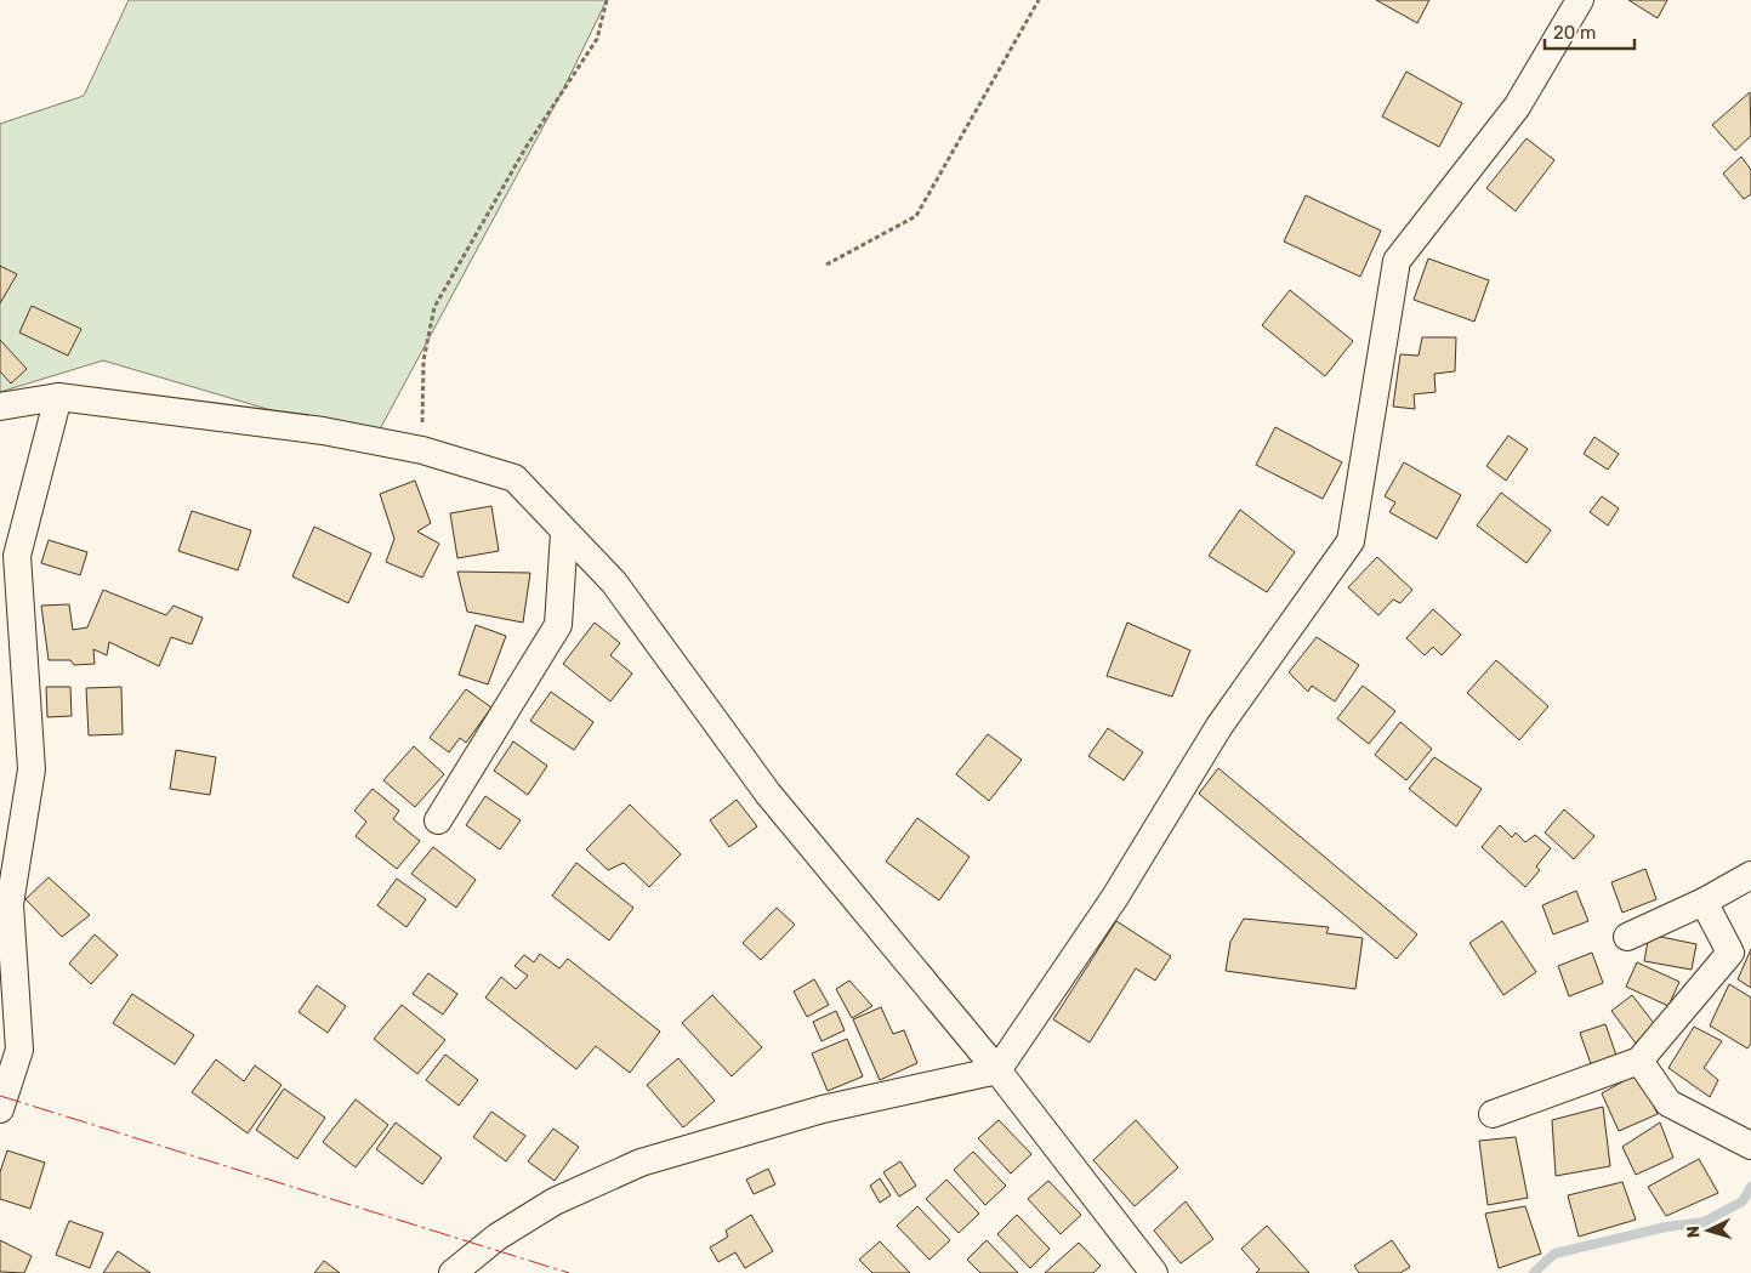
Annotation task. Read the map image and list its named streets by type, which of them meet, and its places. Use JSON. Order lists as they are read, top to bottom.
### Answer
{
  "scale_bar": "20 m",
  "north": "left"
}
